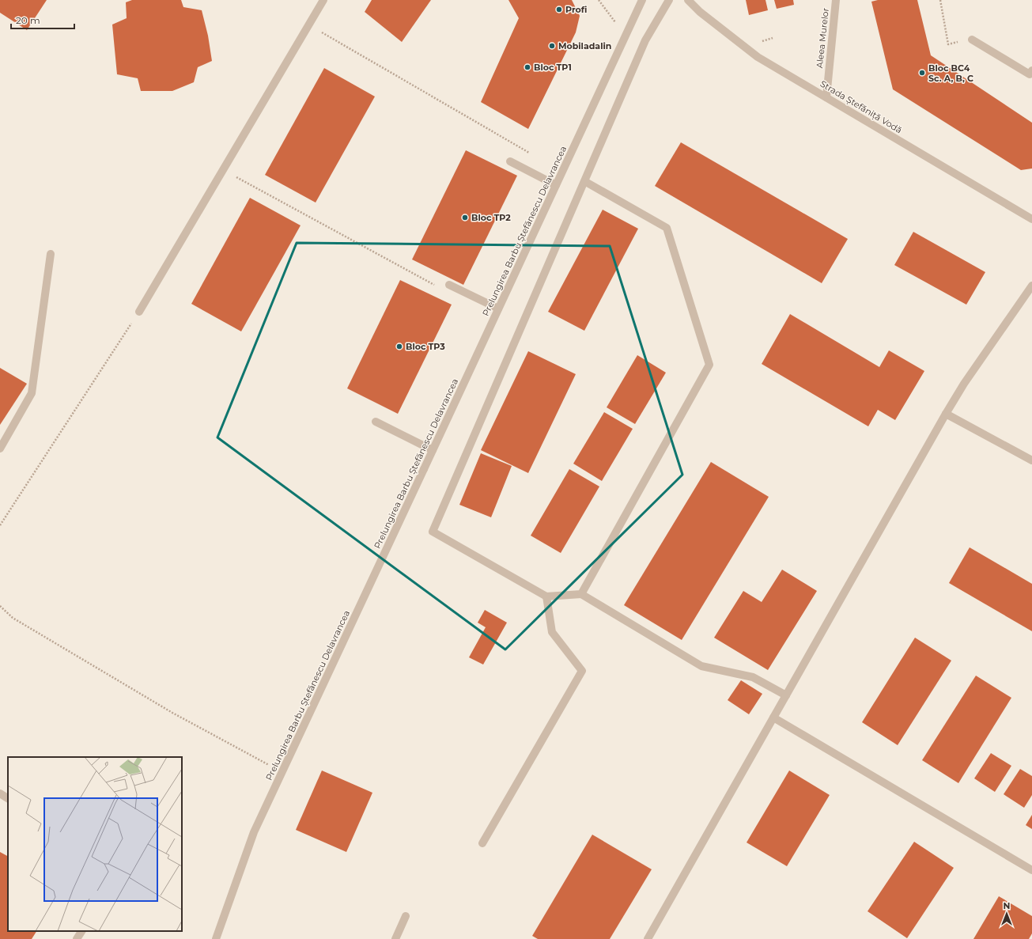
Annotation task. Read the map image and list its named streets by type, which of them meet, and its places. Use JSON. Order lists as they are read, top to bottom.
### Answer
{
  "streets": {
    "street": ["Aleea Murelor", "Strada Ștefăniță Vodă", "Prelungirea Barbu Ștefănescu Delavrancea"]
  },
  "crossings": [
    ["Aleea Murelor", "Strada Ștefăniță Vodă"]
  ],
  "places": [
    "Profi",
    "Mobiladalin",
    "Bloc TP1",
    "Bloc BC4 Sc. A, B, C",
    "Bloc TP2",
    "Bloc TP3"
  ],
  "scale_bar": "20 m",
  "north": "top"
}
